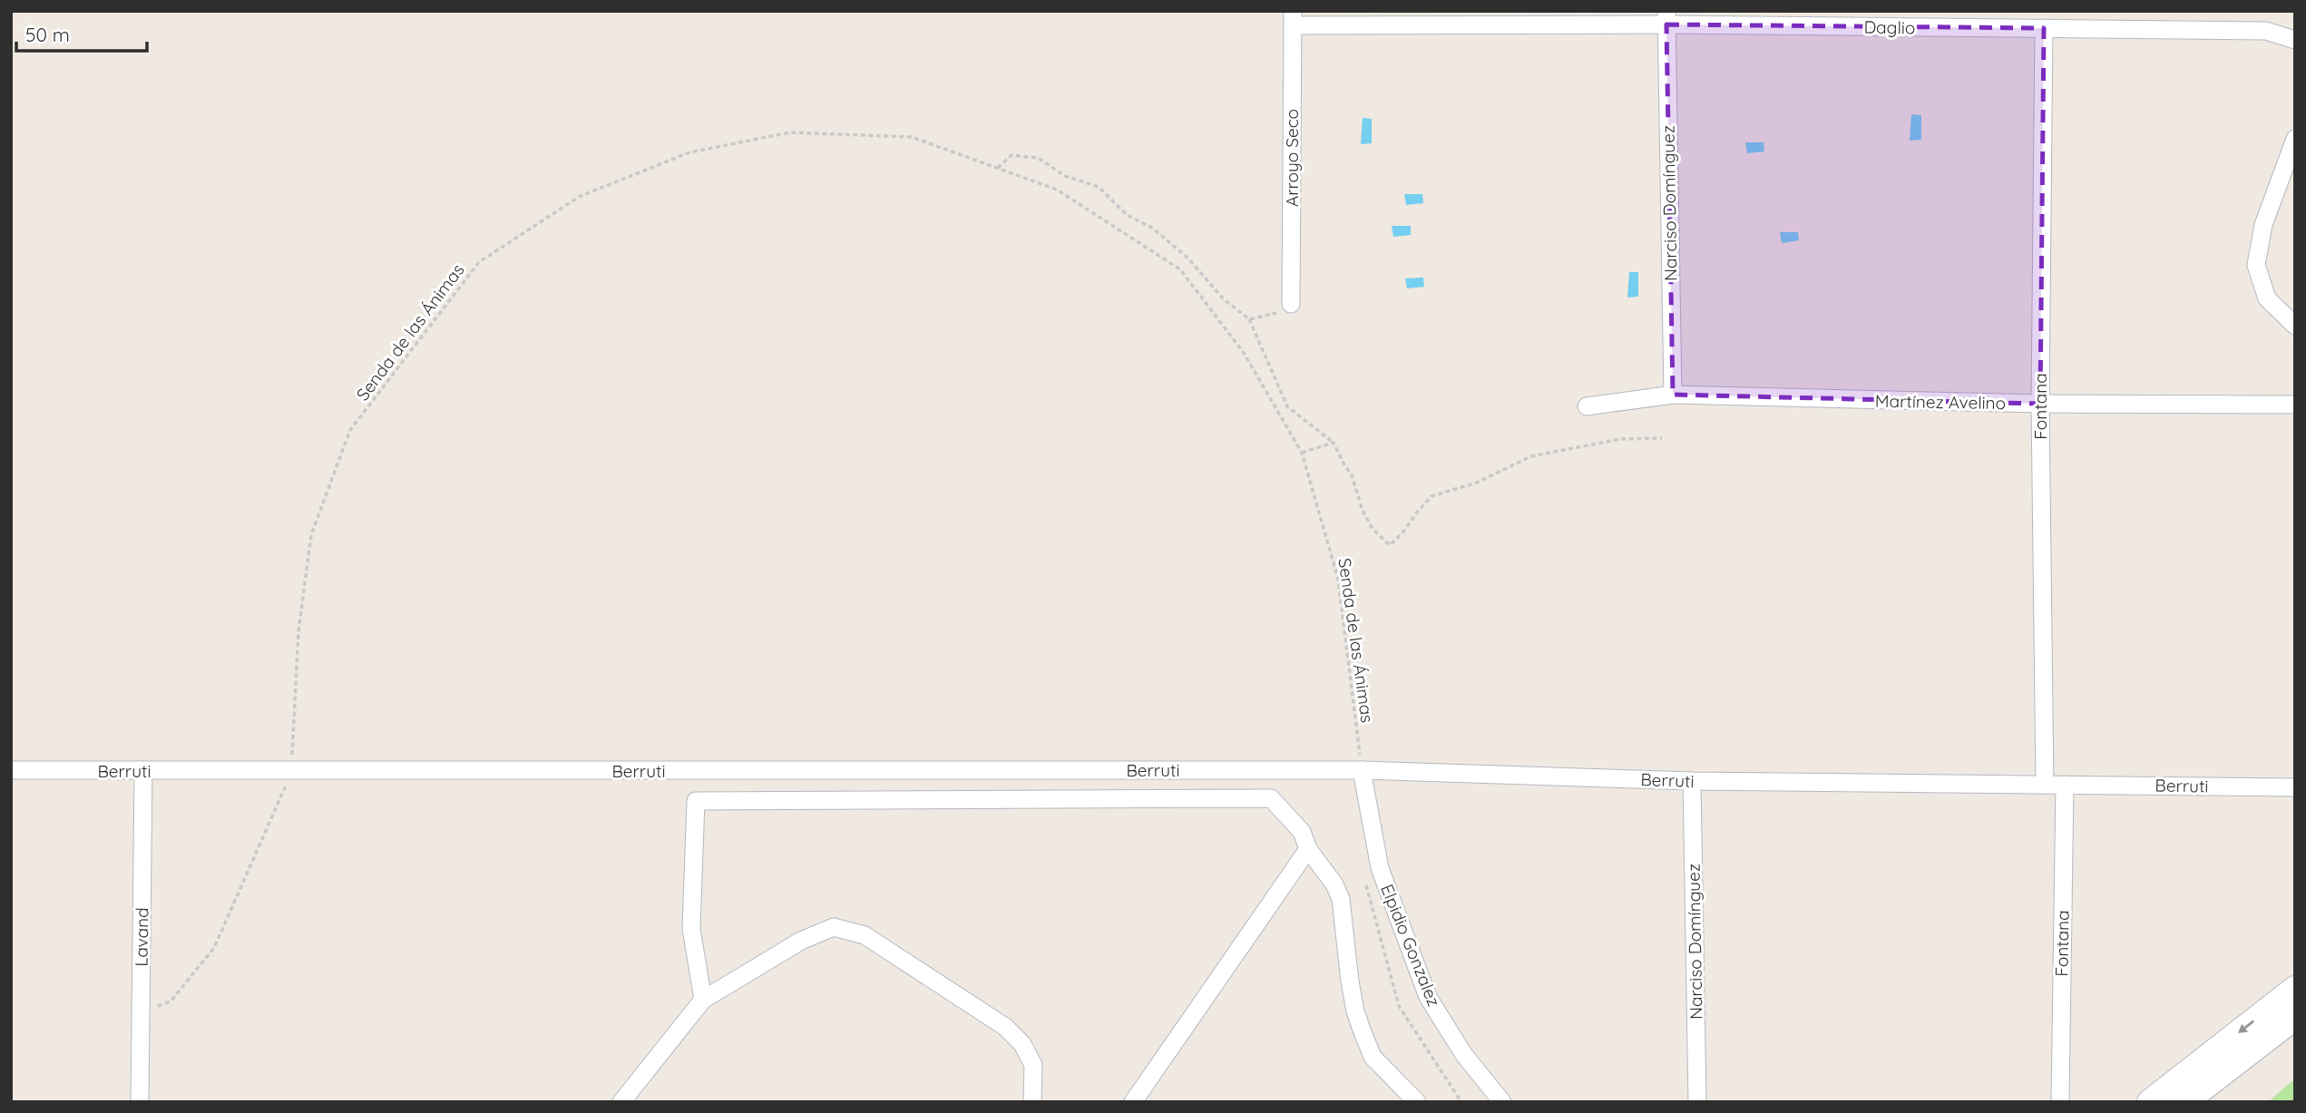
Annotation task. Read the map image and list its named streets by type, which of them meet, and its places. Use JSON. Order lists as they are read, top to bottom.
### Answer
{
  "streets": {
    "street": [
      "Daglio",
      "Arroyo Seco",
      "Narciso Domínguez",
      "Martínez Avelino",
      "Fontana",
      "Berruti",
      "Lavand",
      "Elpidio Gonzalez"
    ],
    "path": ["Senda de las Ánimas"]
  },
  "crossings": [
    ["Daglio", "Arroyo Seco"],
    ["Daglio", "Narciso Domínguez"],
    ["Daglio", "Fontana"],
    ["Narciso Domínguez", "Martínez Avelino"],
    ["Narciso Domínguez", "Berruti"],
    ["Senda de las Ánimas", "Berruti"],
    ["Senda de las Ánimas", "Elpidio Gonzalez"],
    ["Martínez Avelino", "Fontana"],
    ["Fontana", "Berruti"],
    ["Berruti", "Lavand"],
    ["Berruti", "Elpidio Gonzalez"]
  ],
  "scale_bar": "50 m"
}
